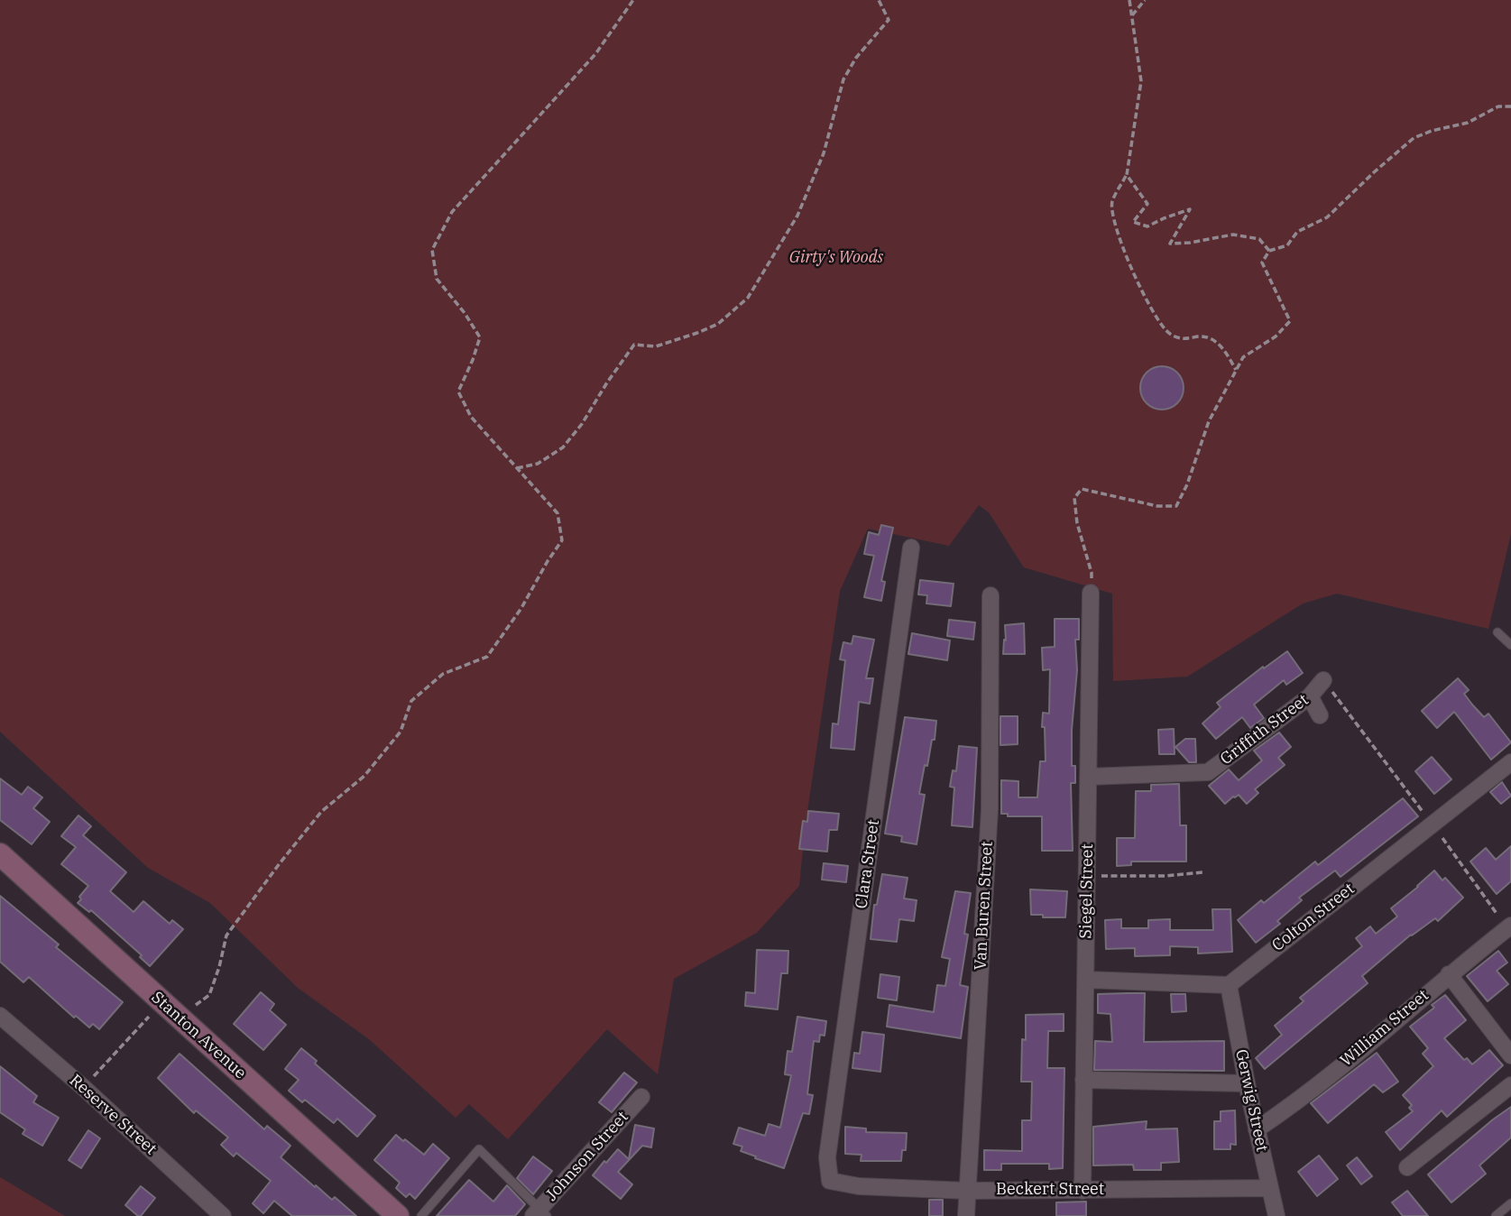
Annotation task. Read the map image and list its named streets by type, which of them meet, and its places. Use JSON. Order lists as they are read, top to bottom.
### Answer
{
  "streets": {
    "street": [
      "Griffith Street",
      "Clara Street",
      "Siegel Street",
      "Van Buren Street",
      "Colton Street",
      "William Street",
      "Stanton Avenue",
      "Gerwig Street",
      "Reserve Street",
      "Johnson Street",
      "Beckert Street"
    ]
  },
  "crossings": [
    ["Griffith Street", "Siegel Street"],
    ["Clara Street", "Beckert Street"],
    ["Siegel Street", "Beckert Street"],
    ["Van Buren Street", "Beckert Street"],
    ["Colton Street", "Gerwig Street"],
    ["William Street", "Gerwig Street"],
    ["Gerwig Street", "Beckert Street"]
  ],
  "parks": ["Girty's Woods"]
}
